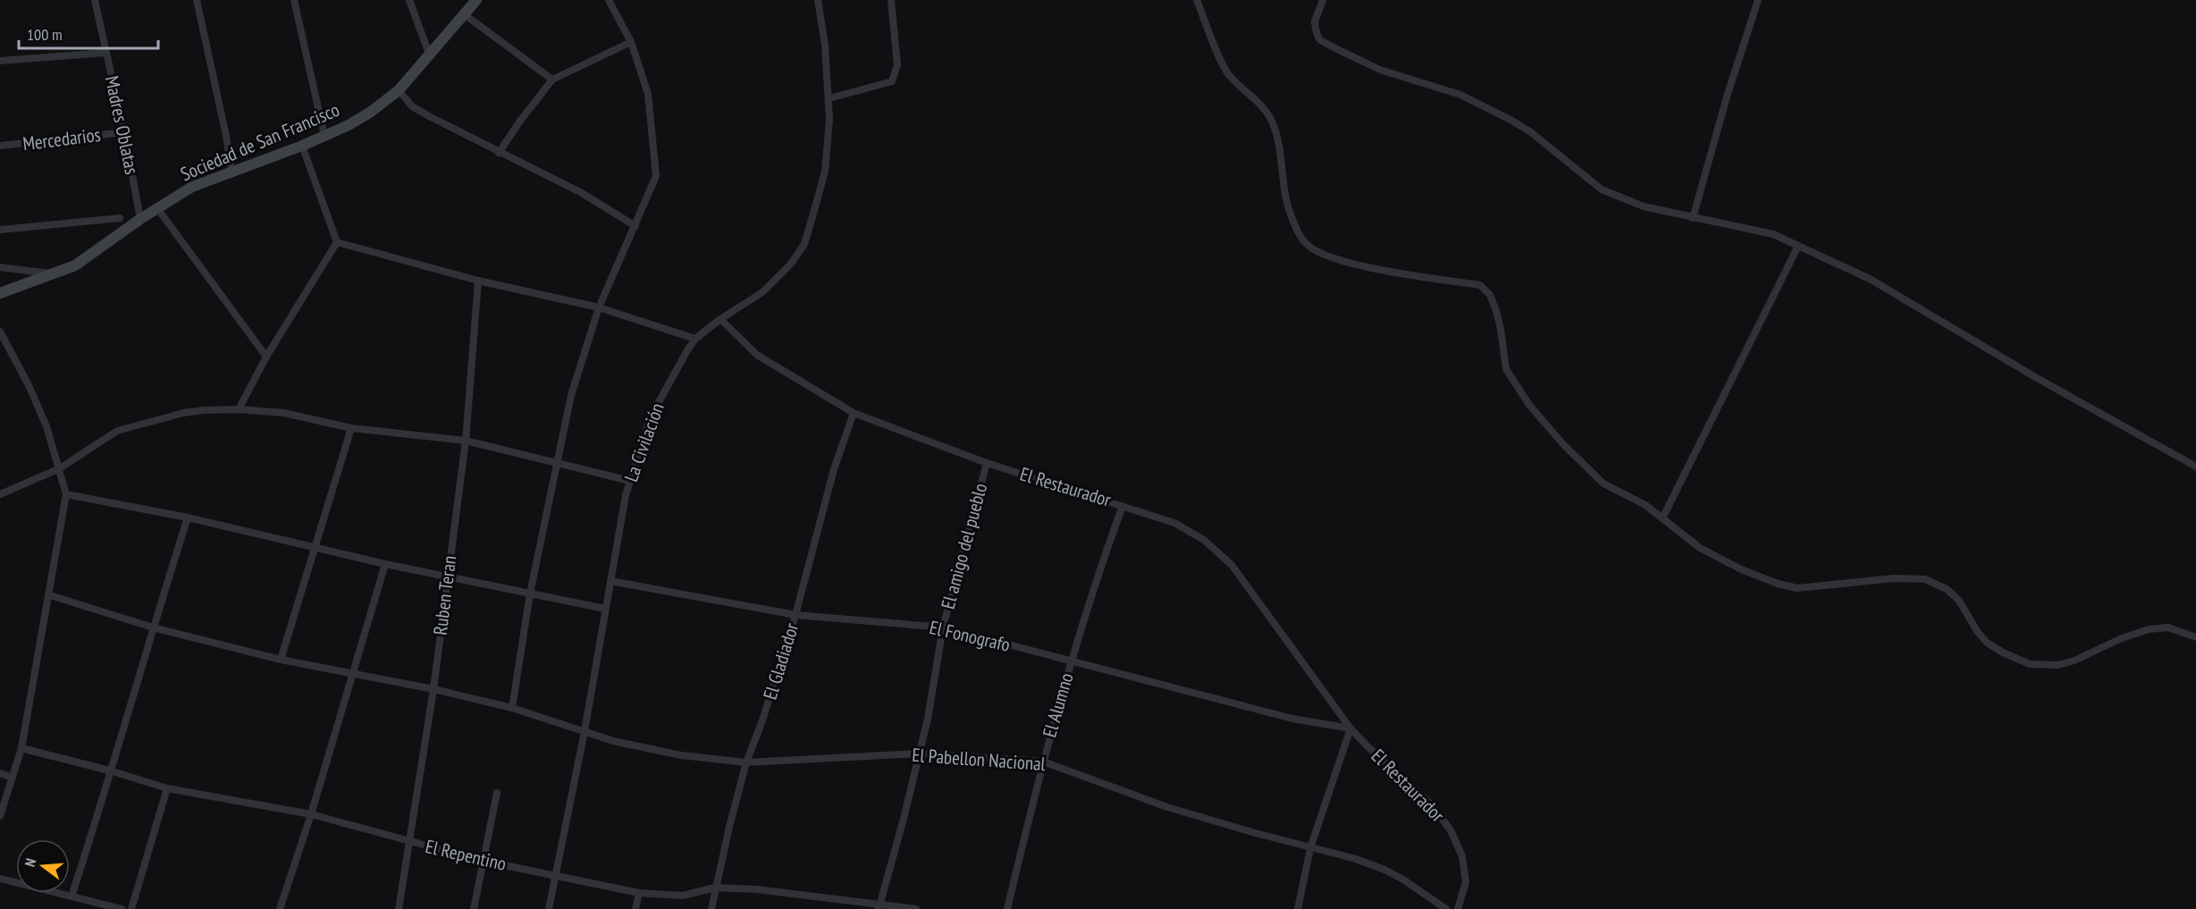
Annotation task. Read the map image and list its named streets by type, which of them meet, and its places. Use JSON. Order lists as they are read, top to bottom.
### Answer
{
  "streets": {
    "street": [
      "Madres Oblatas",
      "Mercedarios",
      "Sociedad de San Francisco",
      "La Civilación",
      "El Restaurador",
      "El amigo del pueblo",
      "Ruben Teran",
      "El Fonografo",
      "El Gladiador",
      "El Alumno",
      "El Pabellon Nacional",
      "El Repentino"
    ]
  },
  "crossings": [
    ["Madres Oblatas", "Mercedarios"],
    ["Madres Oblatas", "Sociedad de San Francisco"],
    ["La Civilación", "El Restaurador"],
    ["La Civilación", "El Fonografo"],
    ["La Civilación", "El Pabellon Nacional"],
    ["La Civilación", "El Repentino"],
    ["El Restaurador", "El amigo del pueblo"],
    ["El Restaurador", "El Fonografo"],
    ["El Restaurador", "El Gladiador"],
    ["El Restaurador", "El Alumno"],
    ["El amigo del pueblo", "El Fonografo"],
    ["El amigo del pueblo", "El Pabellon Nacional"],
    ["El amigo del pueblo", "El Repentino"],
    ["Ruben Teran", "El Pabellon Nacional"],
    ["Ruben Teran", "El Repentino"],
    ["El Fonografo", "El Gladiador"],
    ["El Fonografo", "El Alumno"],
    ["El Gladiador", "El Pabellon Nacional"],
    ["El Gladiador", "El Repentino"],
    ["El Alumno", "El Pabellon Nacional"]
  ],
  "scale_bar": "100 m",
  "north": "left"
}
